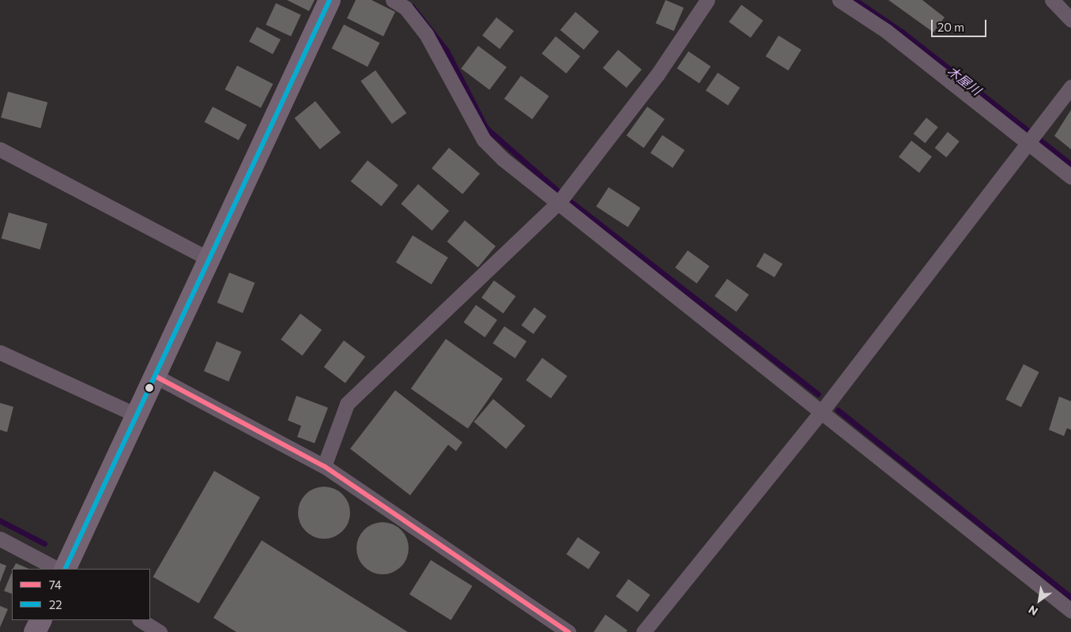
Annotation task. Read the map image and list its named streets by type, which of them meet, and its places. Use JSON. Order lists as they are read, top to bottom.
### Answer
{
  "water": ["木屋川"],
  "lines": ["transit line 22", "transit line 74"],
  "legend": ["74", "22"],
  "scale_bar": "20 m",
  "north": "bottom left"
}
